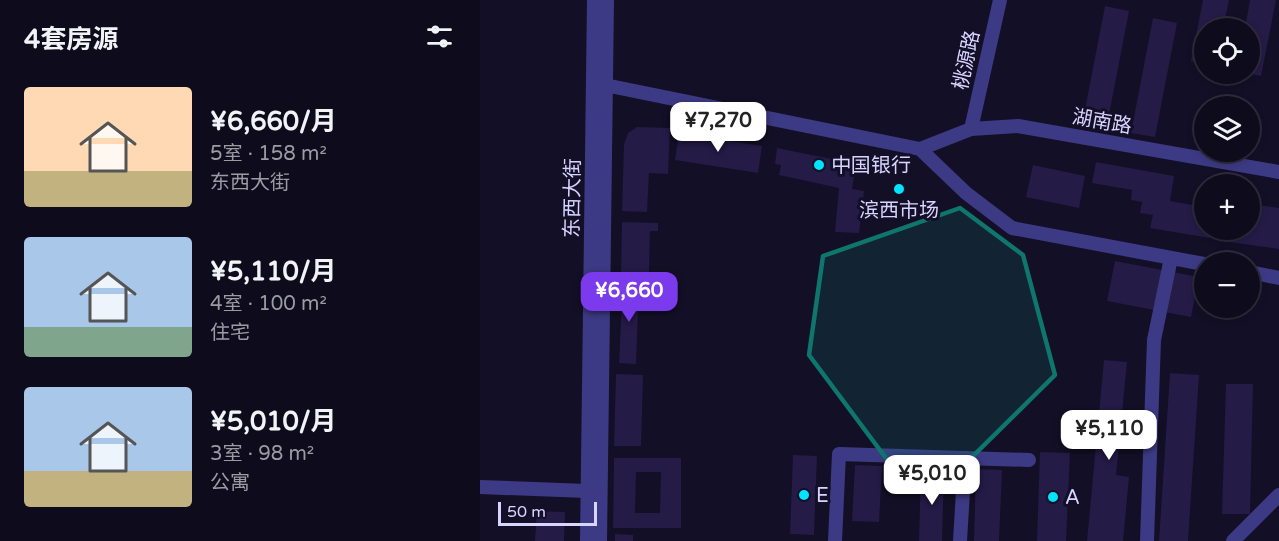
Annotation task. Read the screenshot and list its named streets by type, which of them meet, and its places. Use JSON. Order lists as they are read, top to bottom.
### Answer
{
  "streets": {
    "street": ["桃源路", "湖南路", "东西大街"]
  },
  "crossings": [
    ["桃源路", "湖南路"]
  ],
  "places": [
    "中国银行",
    "滨西市场",
    "E",
    "A"
  ],
  "scale_bar": "50 m",
  "page": {
    "heading": "4套房源",
    "map_buttons": ["+", "−"],
    "list": [
      {
        "name": "¥6,660/月",
        "note": "5室 · 158 m² · 东西大街"
      },
      {
        "name": "¥5,110/月",
        "note": "4室 · 100 m² · 住宅"
      },
      {
        "name": "¥5,010/月",
        "note": "3室 · 98 m² · 公寓"
      }
    ],
    "price": [
      "¥7,270",
      "¥6,660",
      "¥5,110",
      "¥5,010"
    ],
    "scale": "50 m"
  }
}
